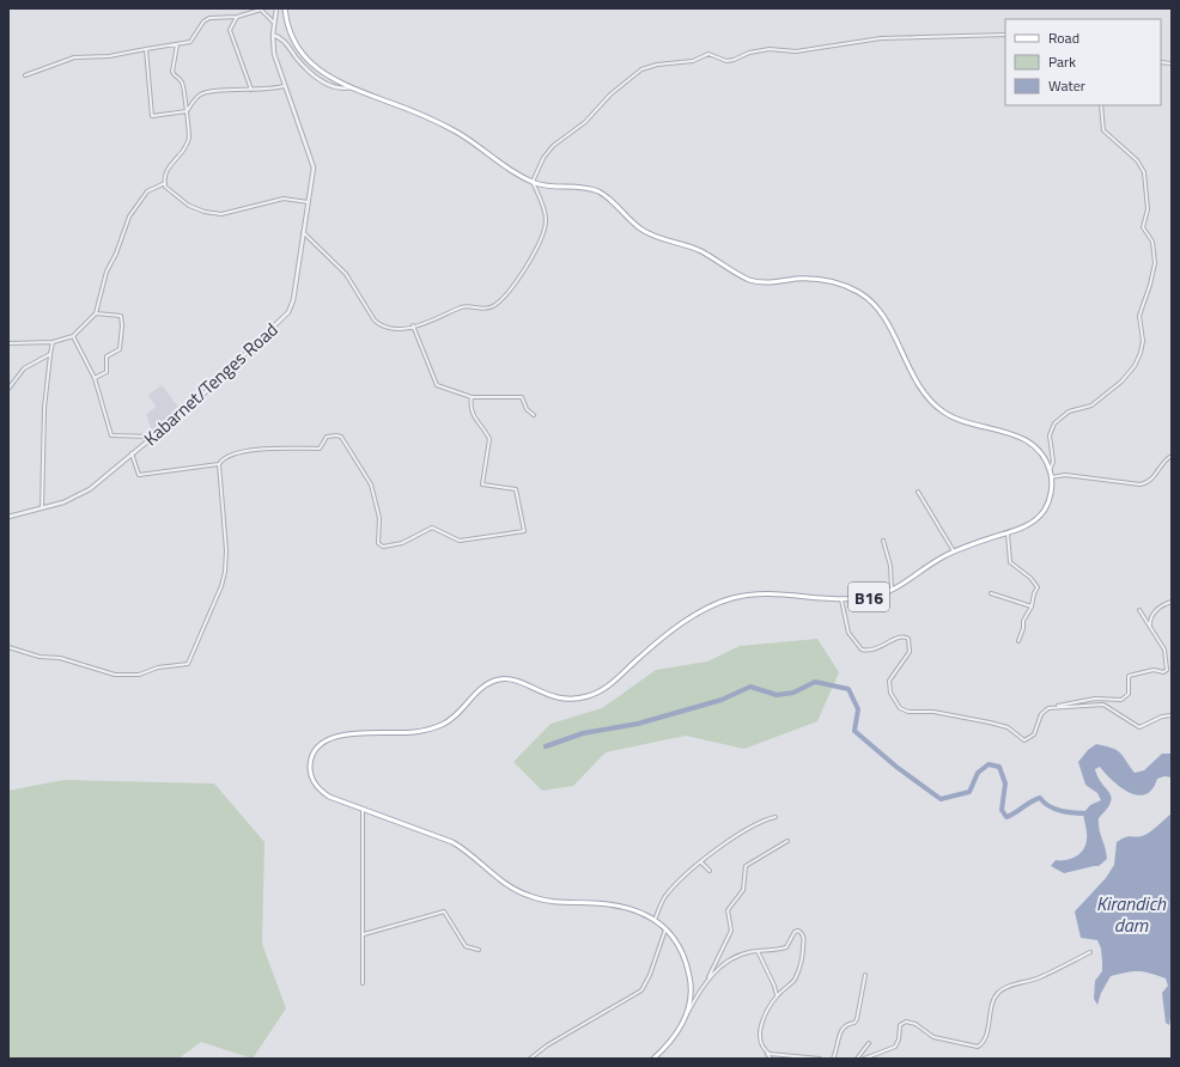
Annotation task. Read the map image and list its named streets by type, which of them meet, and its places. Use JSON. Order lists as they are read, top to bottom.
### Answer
{
  "streets": {
    "main road": ["B16"],
    "street": ["Kabarnet/Tenges Road"]
  },
  "water": ["Kirandich dam"],
  "legend": ["Road", "Park", "Water"]
}
